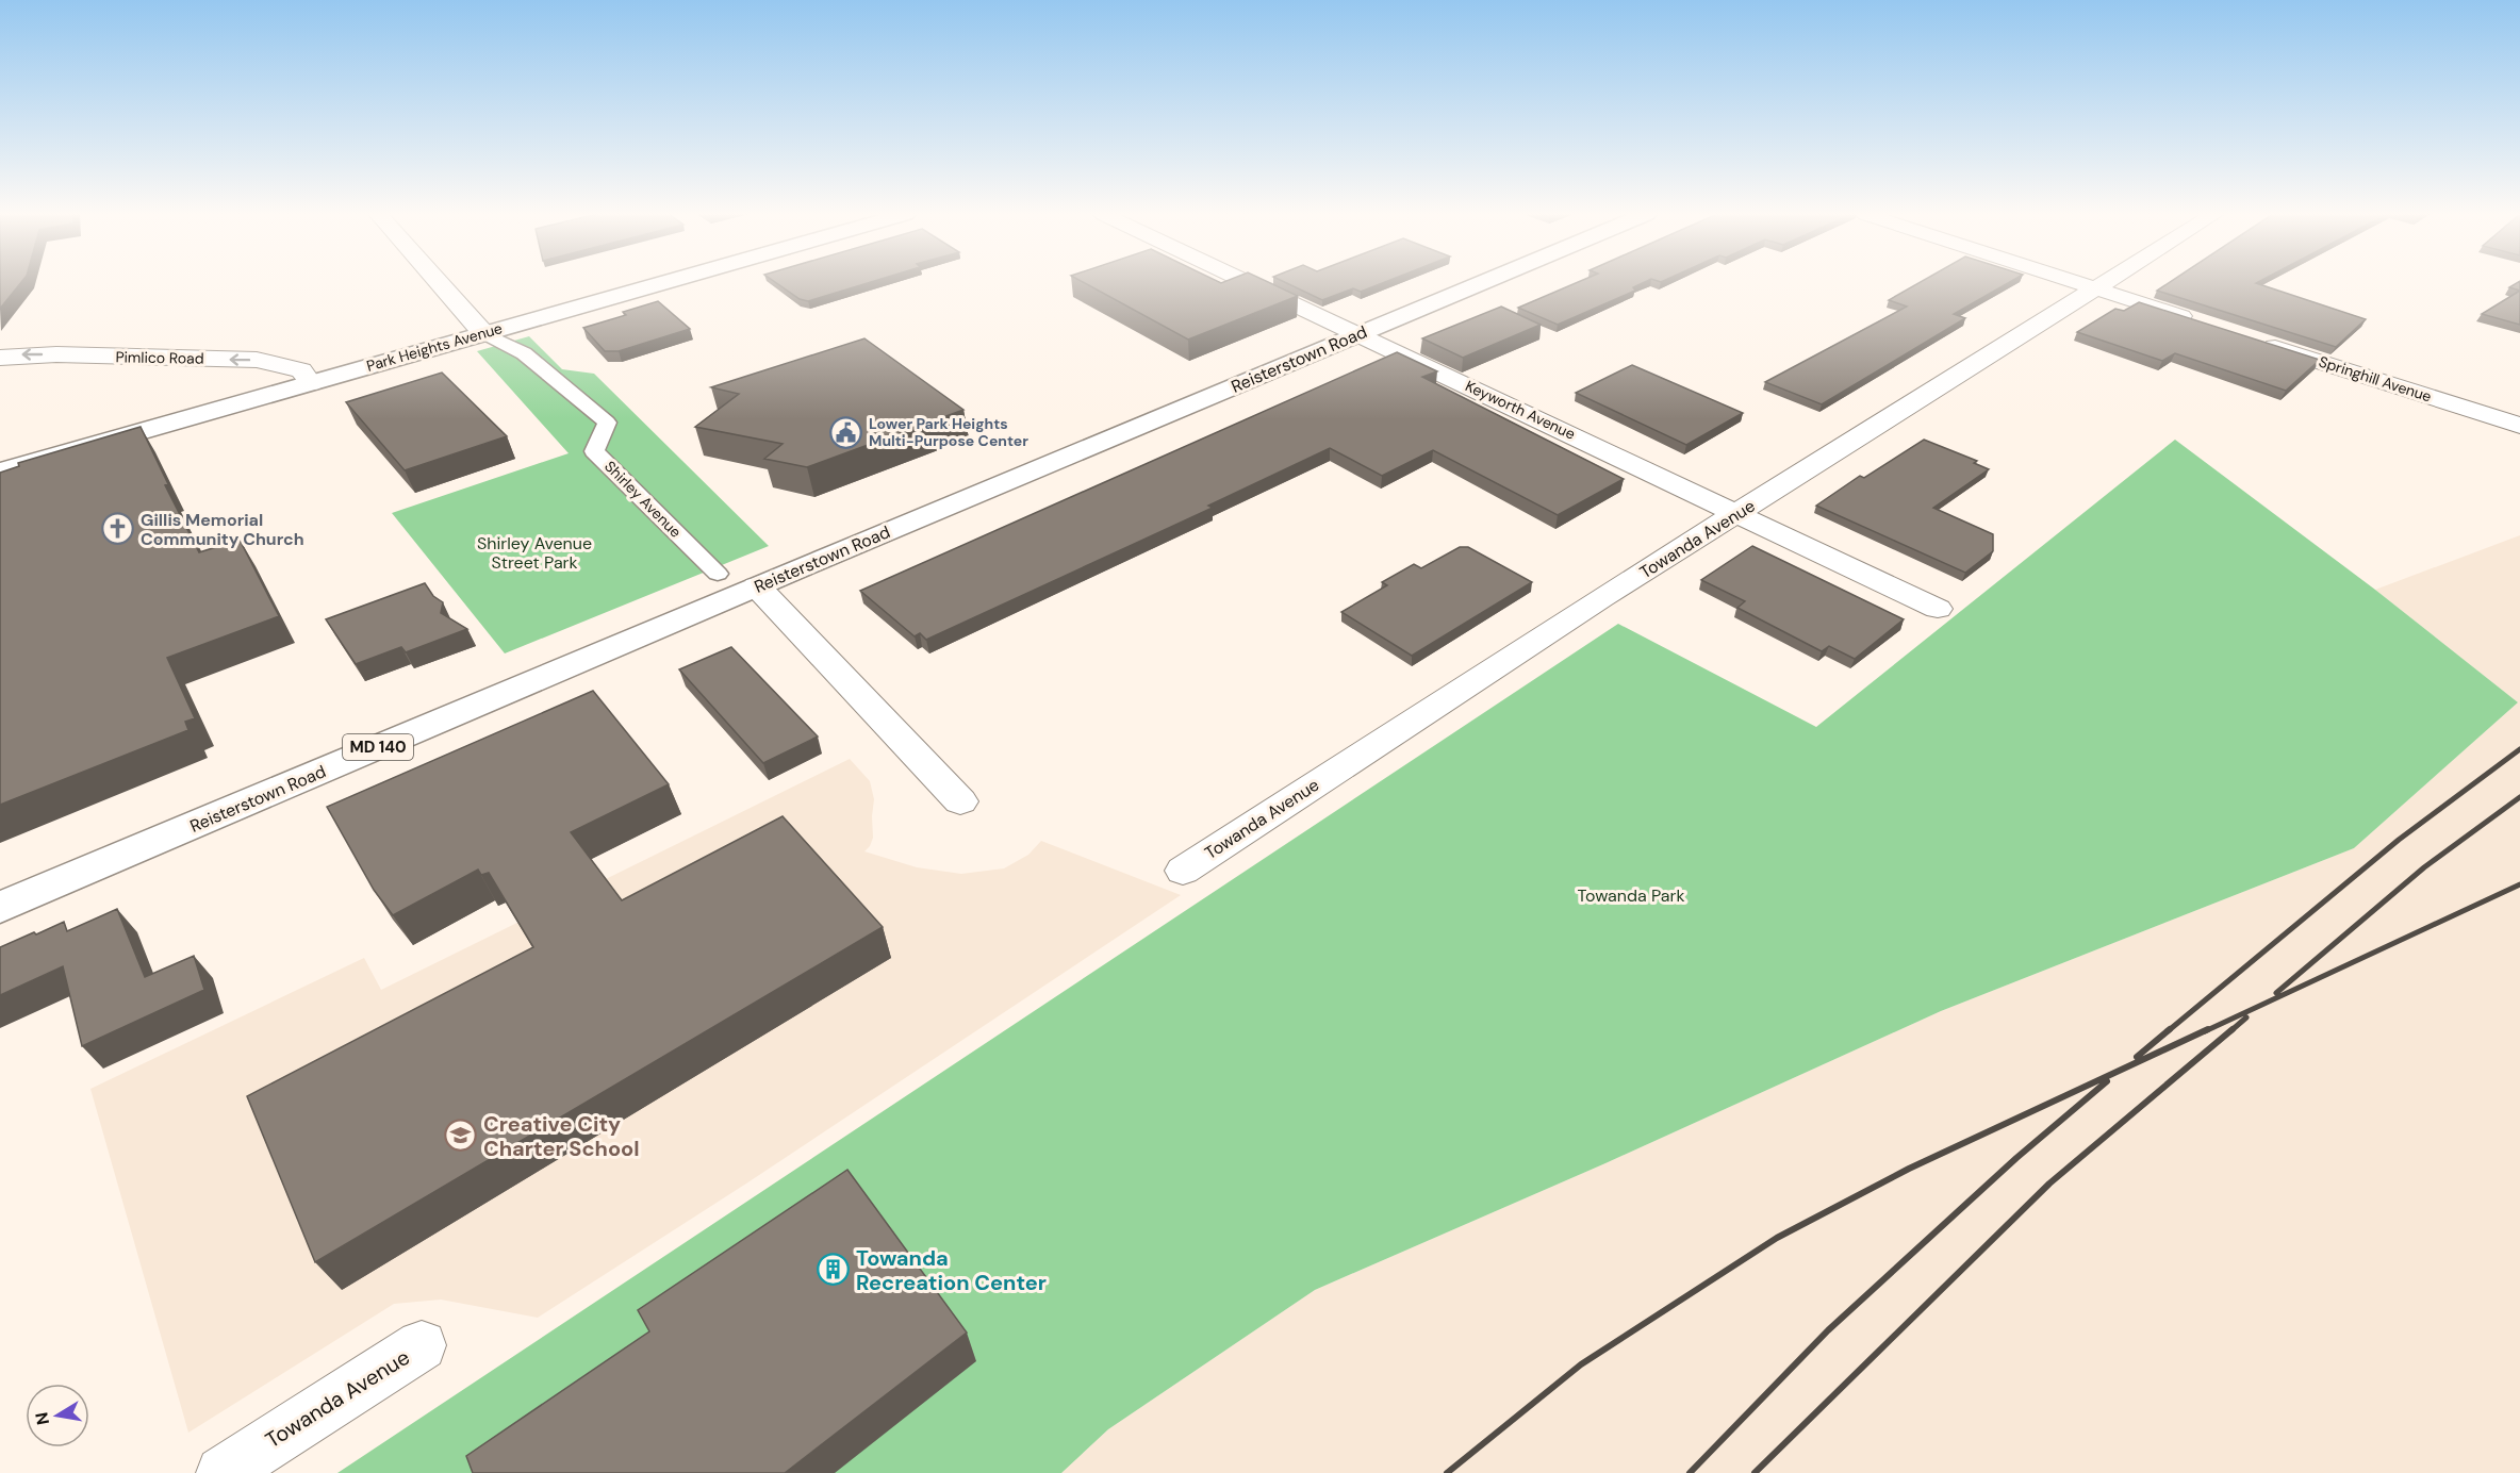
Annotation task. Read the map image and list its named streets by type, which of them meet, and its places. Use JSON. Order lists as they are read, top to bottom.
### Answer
{
  "streets": {
    "main road": ["Park Heights Avenue", "Reisterstown Road", "MD 140"],
    "street": [
      "Pimlico Road",
      "Springhill Avenue",
      "Keyworth Avenue",
      "Shirley Avenue",
      "Towanda Avenue"
    ]
  },
  "crossings": [
    ["Park Heights Avenue", "Pimlico Road"],
    ["Park Heights Avenue", "Shirley Avenue"],
    ["Reisterstown Road", "Keyworth Avenue"],
    ["Keyworth Avenue", "Towanda Avenue"]
  ],
  "one_way": ["Pimlico Road"],
  "parks": ["Shirley Avenue Street Park", "Towanda Park"],
  "places": {
    "public building": ["Lower Park Heights Multi-Purpose Center"],
    "church": ["Gillis Memorial Community Church"],
    "school or university": ["Creative City Charter School"],
    "building": ["Towanda Recreation Center"]
  },
  "north": "left"
}
